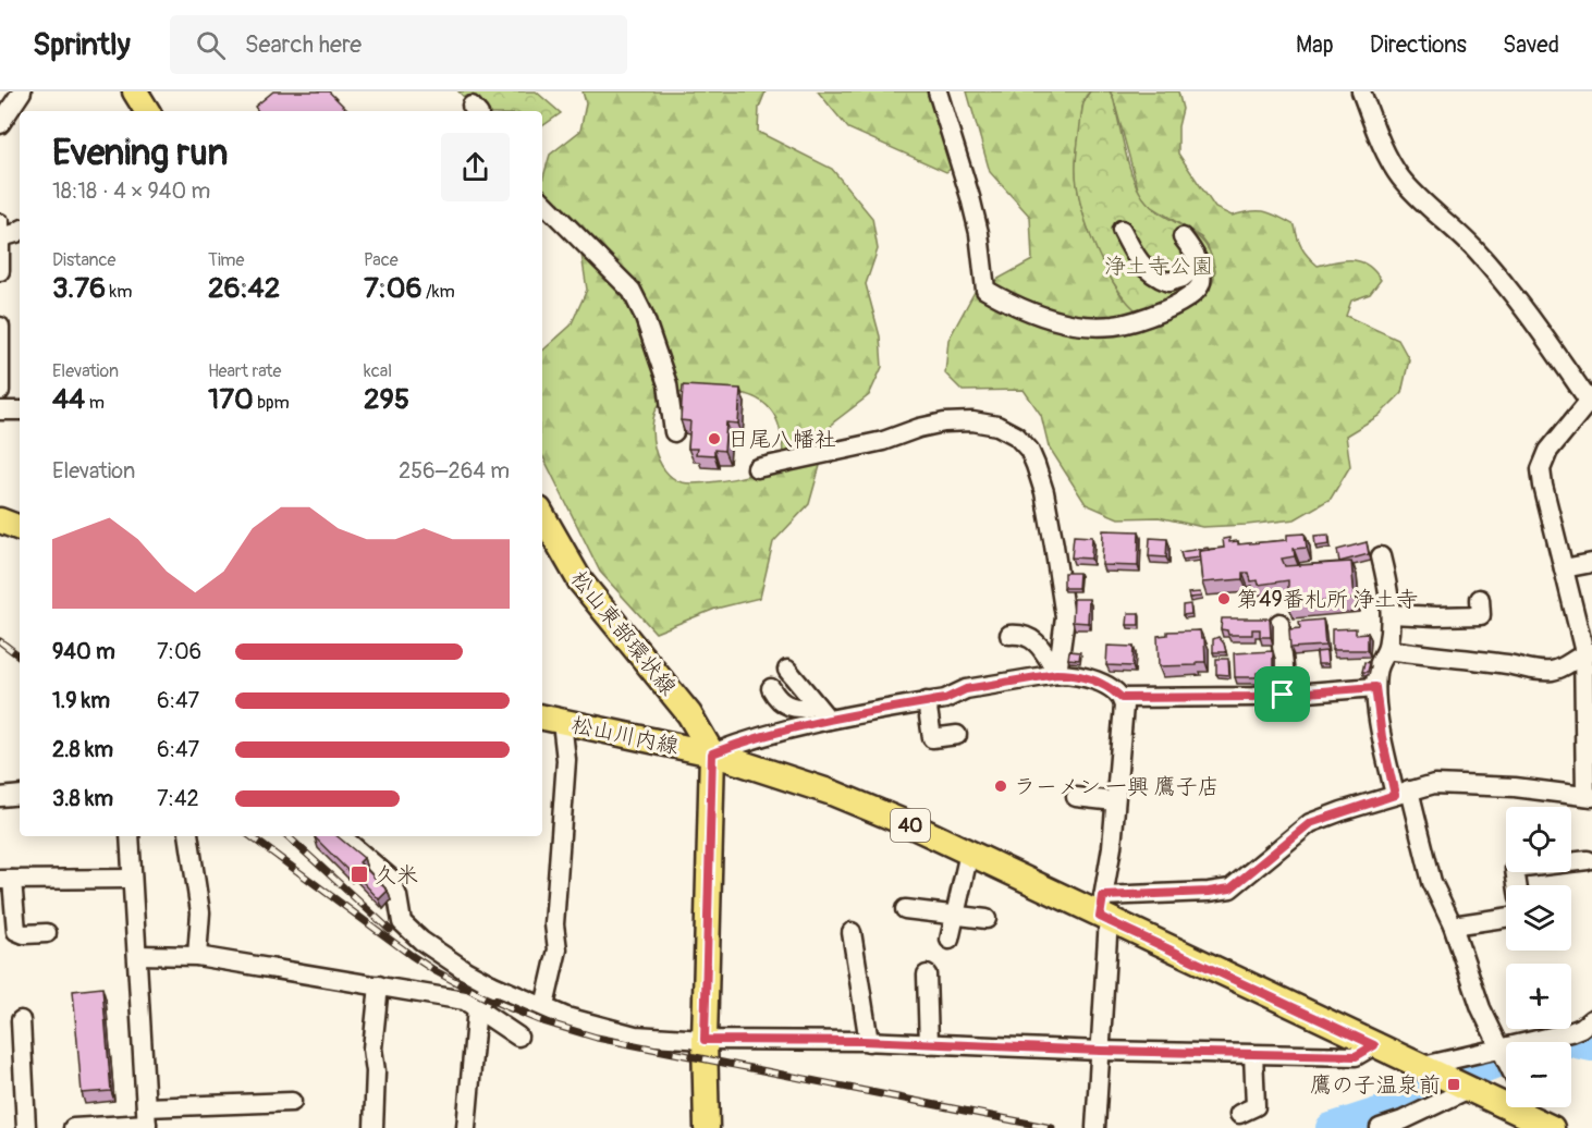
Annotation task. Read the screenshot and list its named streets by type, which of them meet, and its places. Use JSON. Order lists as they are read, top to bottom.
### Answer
{
  "streets": {
    "main road": ["松山東部環状線", "松山川内線", "40"]
  },
  "crossings": [
    ["松山東部環状線", "松山川内線"],
    ["松山東部環状線", "40"],
    ["松山川内線", "40"]
  ],
  "parks": ["浄土寺公園"],
  "places": {
    "other": ["日尾八幡社", "第49番札所 浄土寺", "ラーメン 一興 鷹子店"],
    "transit": ["久米", "鷹の子温泉前"]
  },
  "page": {
    "header": "Sprintly",
    "search": "Search here",
    "nav": ["Map", "Directions", "Saved"],
    "heading": ["Evening run", "18:18 · 4 × 940 m"],
    "stats": [
      ["Distance", "3.76 km"],
      ["Time", "26:42"],
      ["Pace", "7:06 /km"],
      ["Elevation", "44 m"],
      ["Heart rate", "170 bpm"],
      ["kcal", "295"]
    ],
    "chart": ["Elevation", "256–264 m"],
    "list": [
      {
        "name": "940 m",
        "note": "7:06"
      },
      {
        "name": "1.9 km",
        "note": "6:47"
      },
      {
        "name": "2.8 km",
        "note": "6:47"
      },
      {
        "name": "3.8 km",
        "note": "7:42"
      }
    ],
    "map_buttons": ["+", "−"]
  }
}
